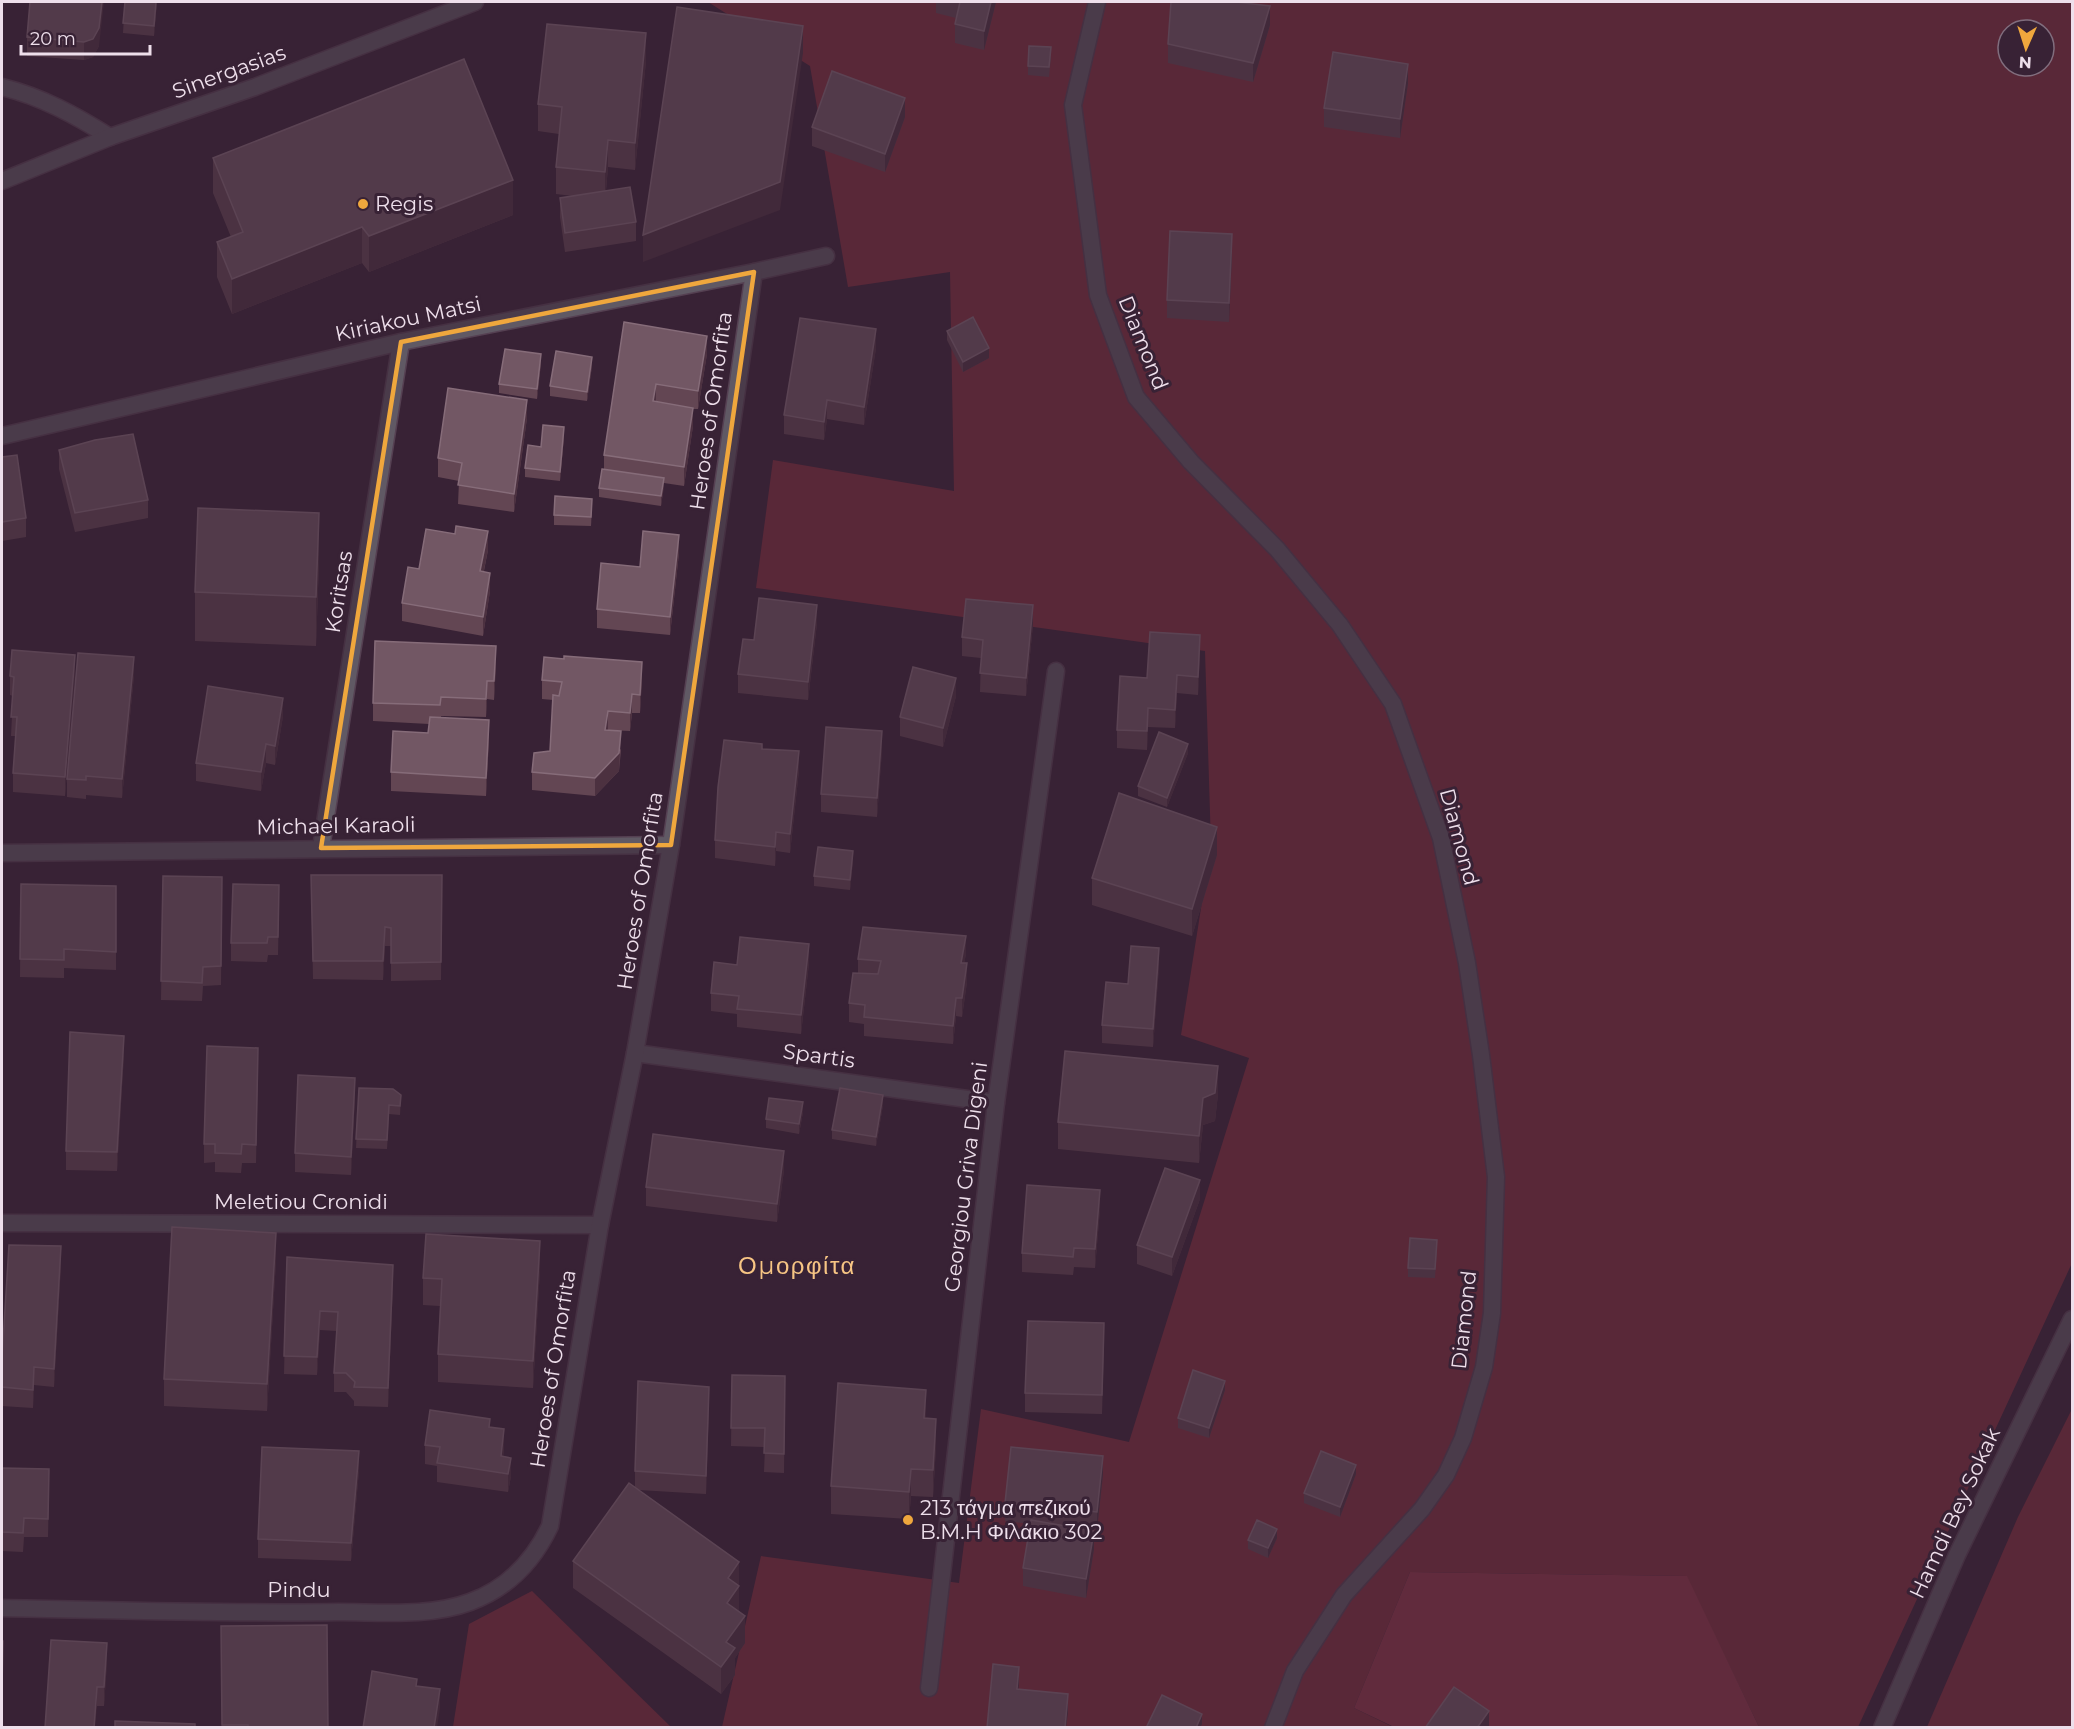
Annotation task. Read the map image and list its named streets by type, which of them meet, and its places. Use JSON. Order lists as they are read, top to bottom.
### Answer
{
  "streets": {
    "street": [
      "Sinergasias",
      "Kiriakou Matsi",
      "Diamond",
      "Heroes of Omorfita",
      "Koritsas",
      "Michael Karaoli",
      "Spartis",
      "Georgiou Griva Digeni",
      "Meletiou Cronidi",
      "Hamdi Bey Sokak",
      "Pindu"
    ]
  },
  "crossings": [
    ["Kiriakou Matsi", "Heroes of Omorfita"],
    ["Kiriakou Matsi", "Koritsas"],
    ["Heroes of Omorfita", "Michael Karaoli"],
    ["Heroes of Omorfita", "Spartis"],
    ["Heroes of Omorfita", "Meletiou Cronidi"],
    ["Heroes of Omorfita", "Pindu"],
    ["Koritsas", "Michael Karaoli"],
    ["Spartis", "Georgiou Griva Digeni"]
  ],
  "districts": ["Ομορφίτα"],
  "places": ["Regis", "213 τάγμα πεζικού B.M.H Φιλάκιο 302"],
  "scale_bar": "20 m",
  "north": "bottom"
}
